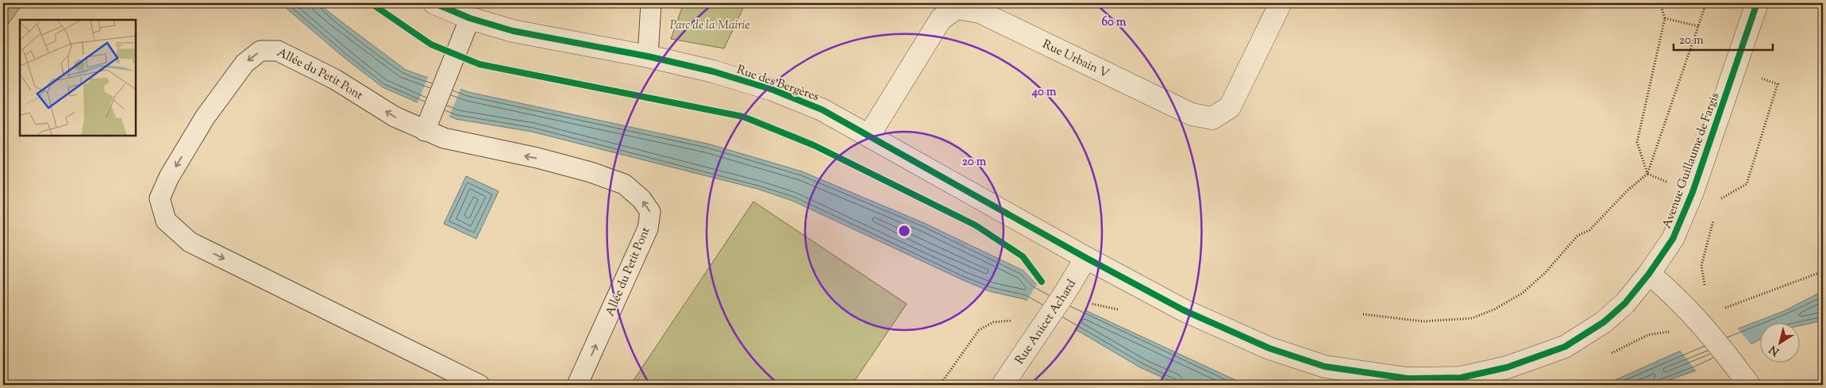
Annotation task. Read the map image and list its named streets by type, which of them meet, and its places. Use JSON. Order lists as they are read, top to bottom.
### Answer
{
  "streets": {
    "street": [
      "Rue Urbain V",
      "Rue des Bergères",
      "Avenue Guillaume de Fargis",
      "Rue Anicet Achard"
    ],
    "lane": ["Allée du Petit Pont"]
  },
  "crossings": [
    ["Rue Urbain V", "Rue des Bergères"],
    ["Rue des Bergères", "Avenue Guillaume de Fargis"],
    ["Rue des Bergères", "Rue Anicet Achard"],
    ["Avenue Guillaume de Fargis", "Rue Anicet Achard"]
  ],
  "parks": ["Parc de la Mairie"],
  "scale_bar": "20 m",
  "north": "bottom left",
  "rings": ["60 m", "40 m", "20 m"]
}
